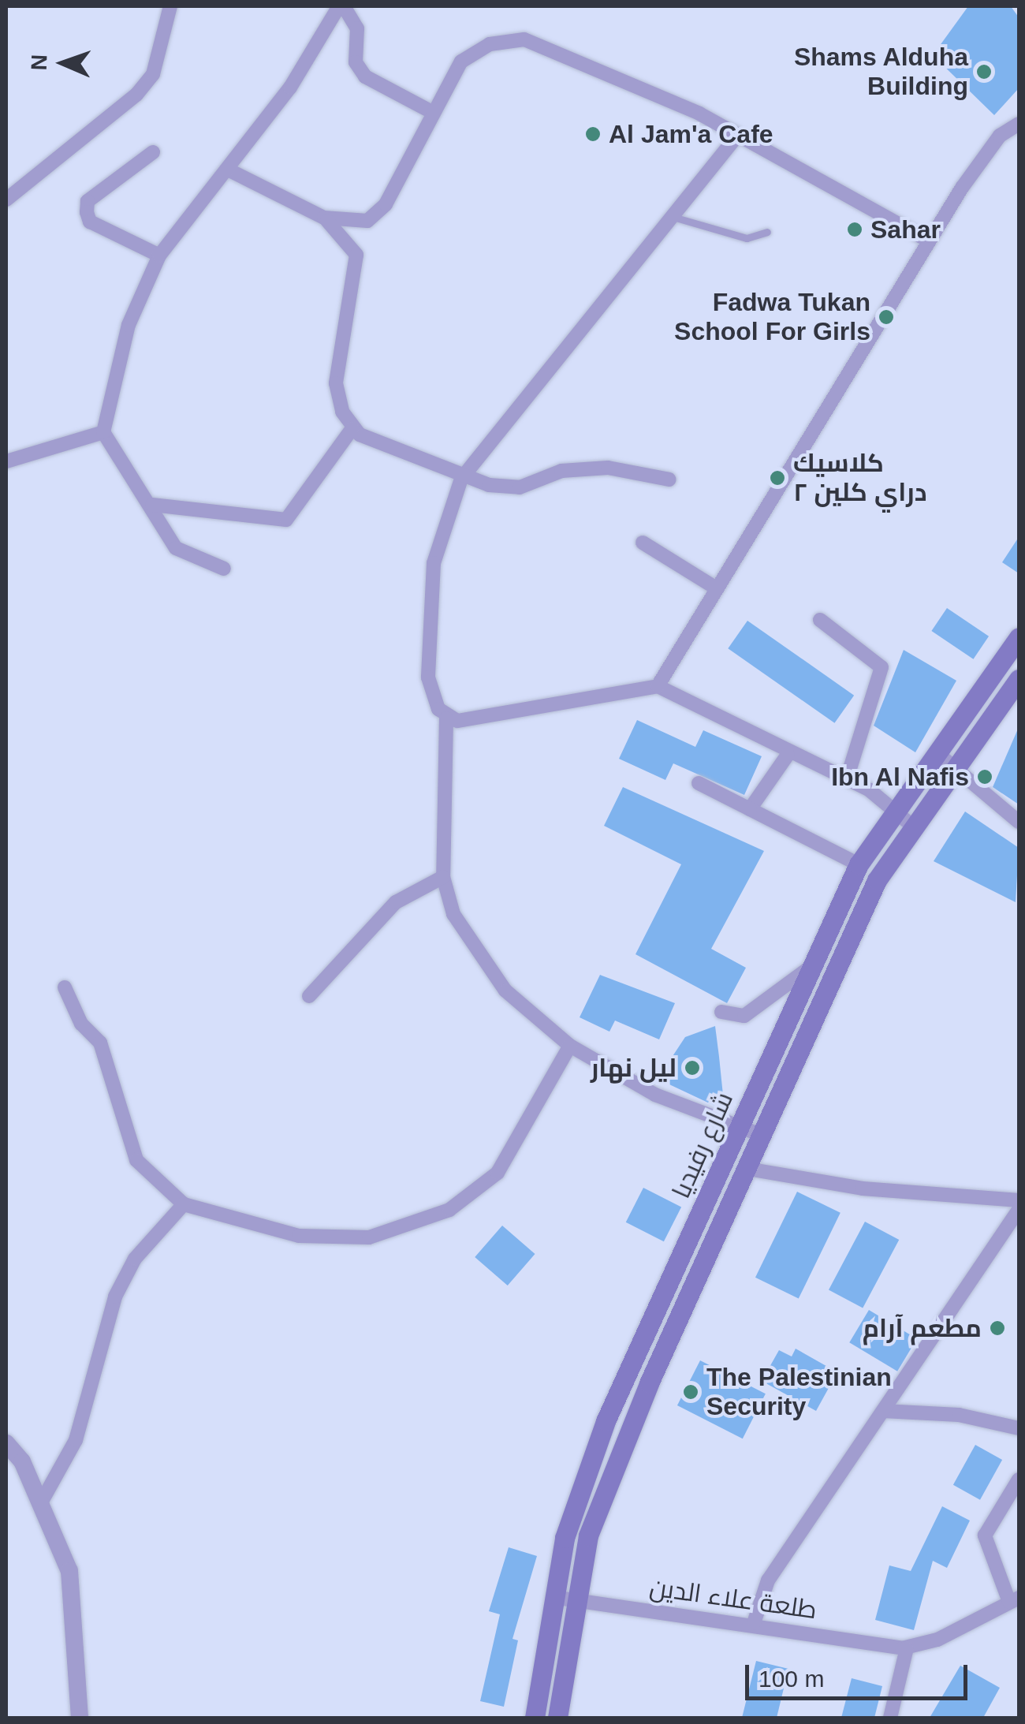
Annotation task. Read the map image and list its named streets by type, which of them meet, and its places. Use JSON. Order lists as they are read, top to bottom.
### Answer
{
  "streets": {
    "main road": ["شارع رفيديا"],
    "street": ["طلعة علاء الدين"]
  },
  "crossings": [
    ["شارع رفيديا", "طلعة علاء الدين"]
  ],
  "places": [
    "Shams Alduha Building",
    "Al Jam'a Cafe",
    "Sahar",
    "Fadwa Tukan School For Girls",
    "كلاسيك دراي كلين ٢",
    "Ibn Al Nafis",
    "ليل نهار",
    "مطعم آرام",
    "The Palestinian Security"
  ],
  "scale_bar": "100 m",
  "north": "left"
}
